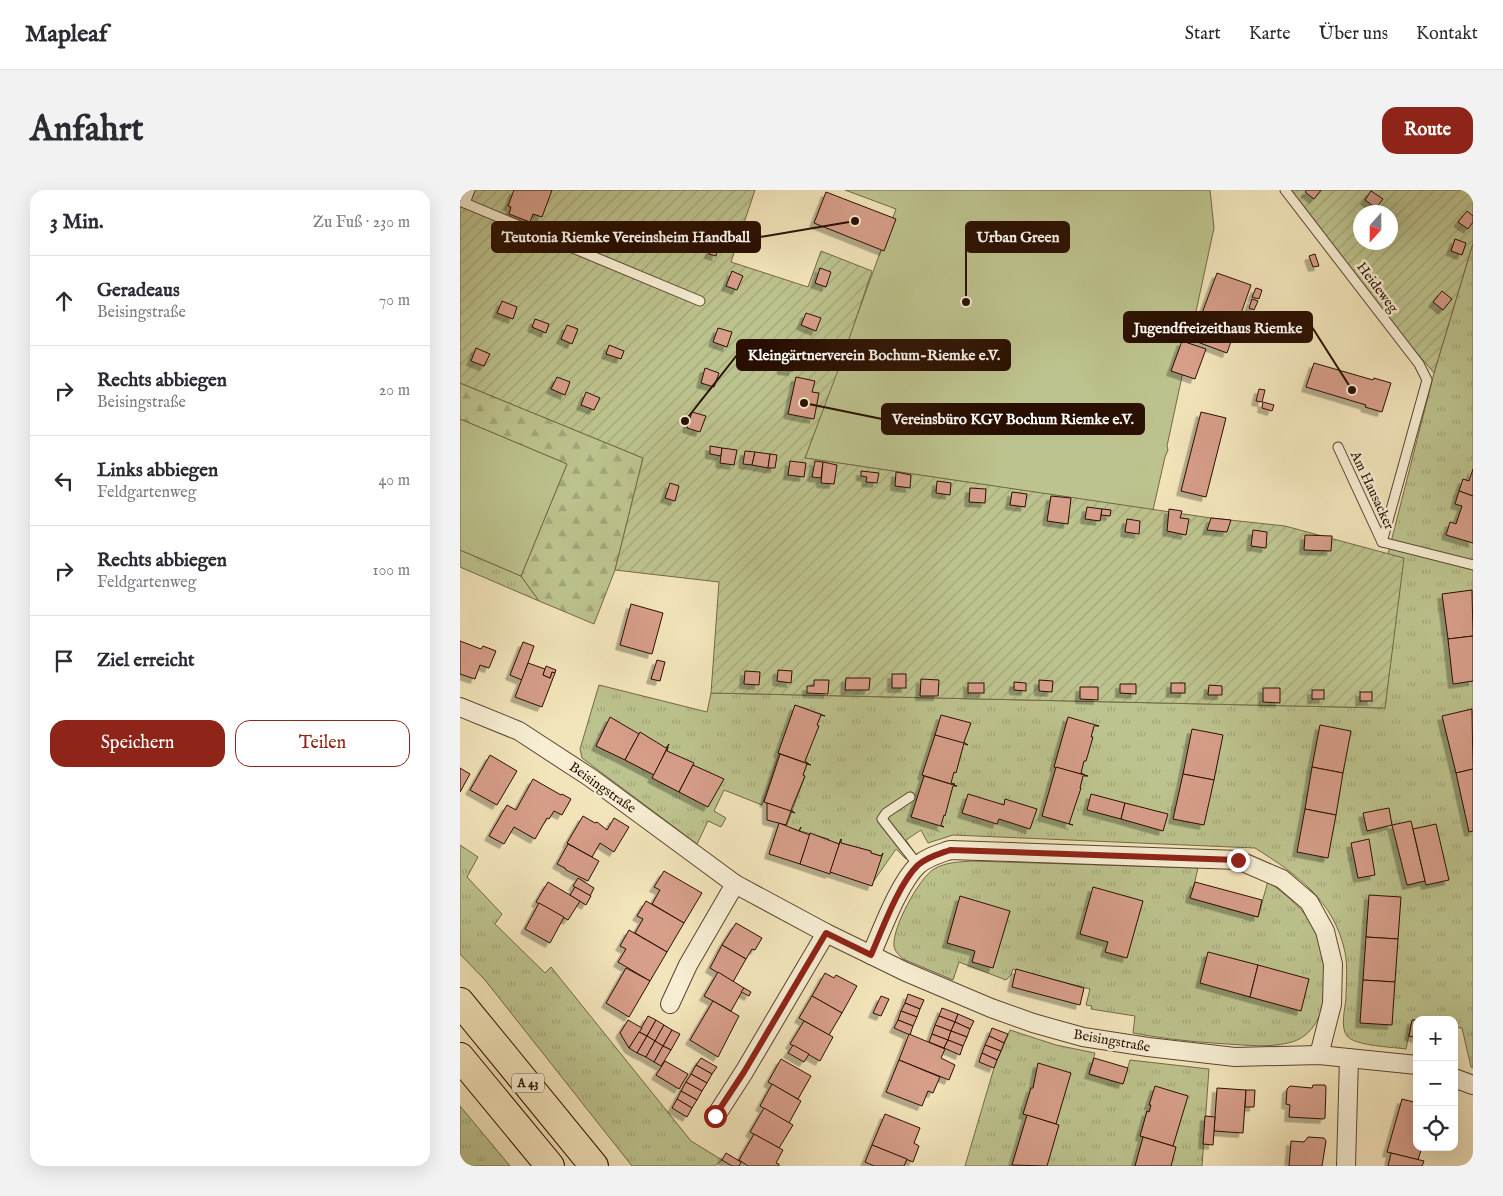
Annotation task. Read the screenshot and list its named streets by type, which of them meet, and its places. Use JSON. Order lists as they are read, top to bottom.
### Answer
{
  "streets": {
    "highway": ["A 43"],
    "street": ["Beisingstraße"],
    "lane": ["Heideweg", "Am Hausacker"]
  },
  "crossings": [
    ["Heideweg", "Am Hausacker"]
  ],
  "places": [
    "Teutonia Riemke Vereinsheim Handball",
    "Urban Green",
    "Jugendfreizeithaus Riemke",
    "Vereinsbüro KGV Bochum Riemke e.V.",
    "Kleingärtnerverein Bochum-Riemke e.V."
  ],
  "north": "bottom",
  "page": {
    "header": "Mapleaf",
    "nav": [
      "Start",
      "Karte",
      "Über uns",
      "Kontakt"
    ],
    "buttons": [
      "Route",
      ["Speichern", "Teilen"]
    ],
    "title": "Anfahrt",
    "heading": ["3 Min.", "Zu Fuß · 230 m"],
    "list": [
      ["Geradeaus", "Beisingstraße", "70 m"],
      ["Rechts abbiegen", "Beisingstraße", "20 m"],
      ["Links abbiegen", "Feldgartenweg", "40 m"],
      ["Rechts abbiegen", "Feldgartenweg", "100 m"],
      "Ziel erreicht"
    ],
    "map_buttons": ["+", "−"]
  }
}
